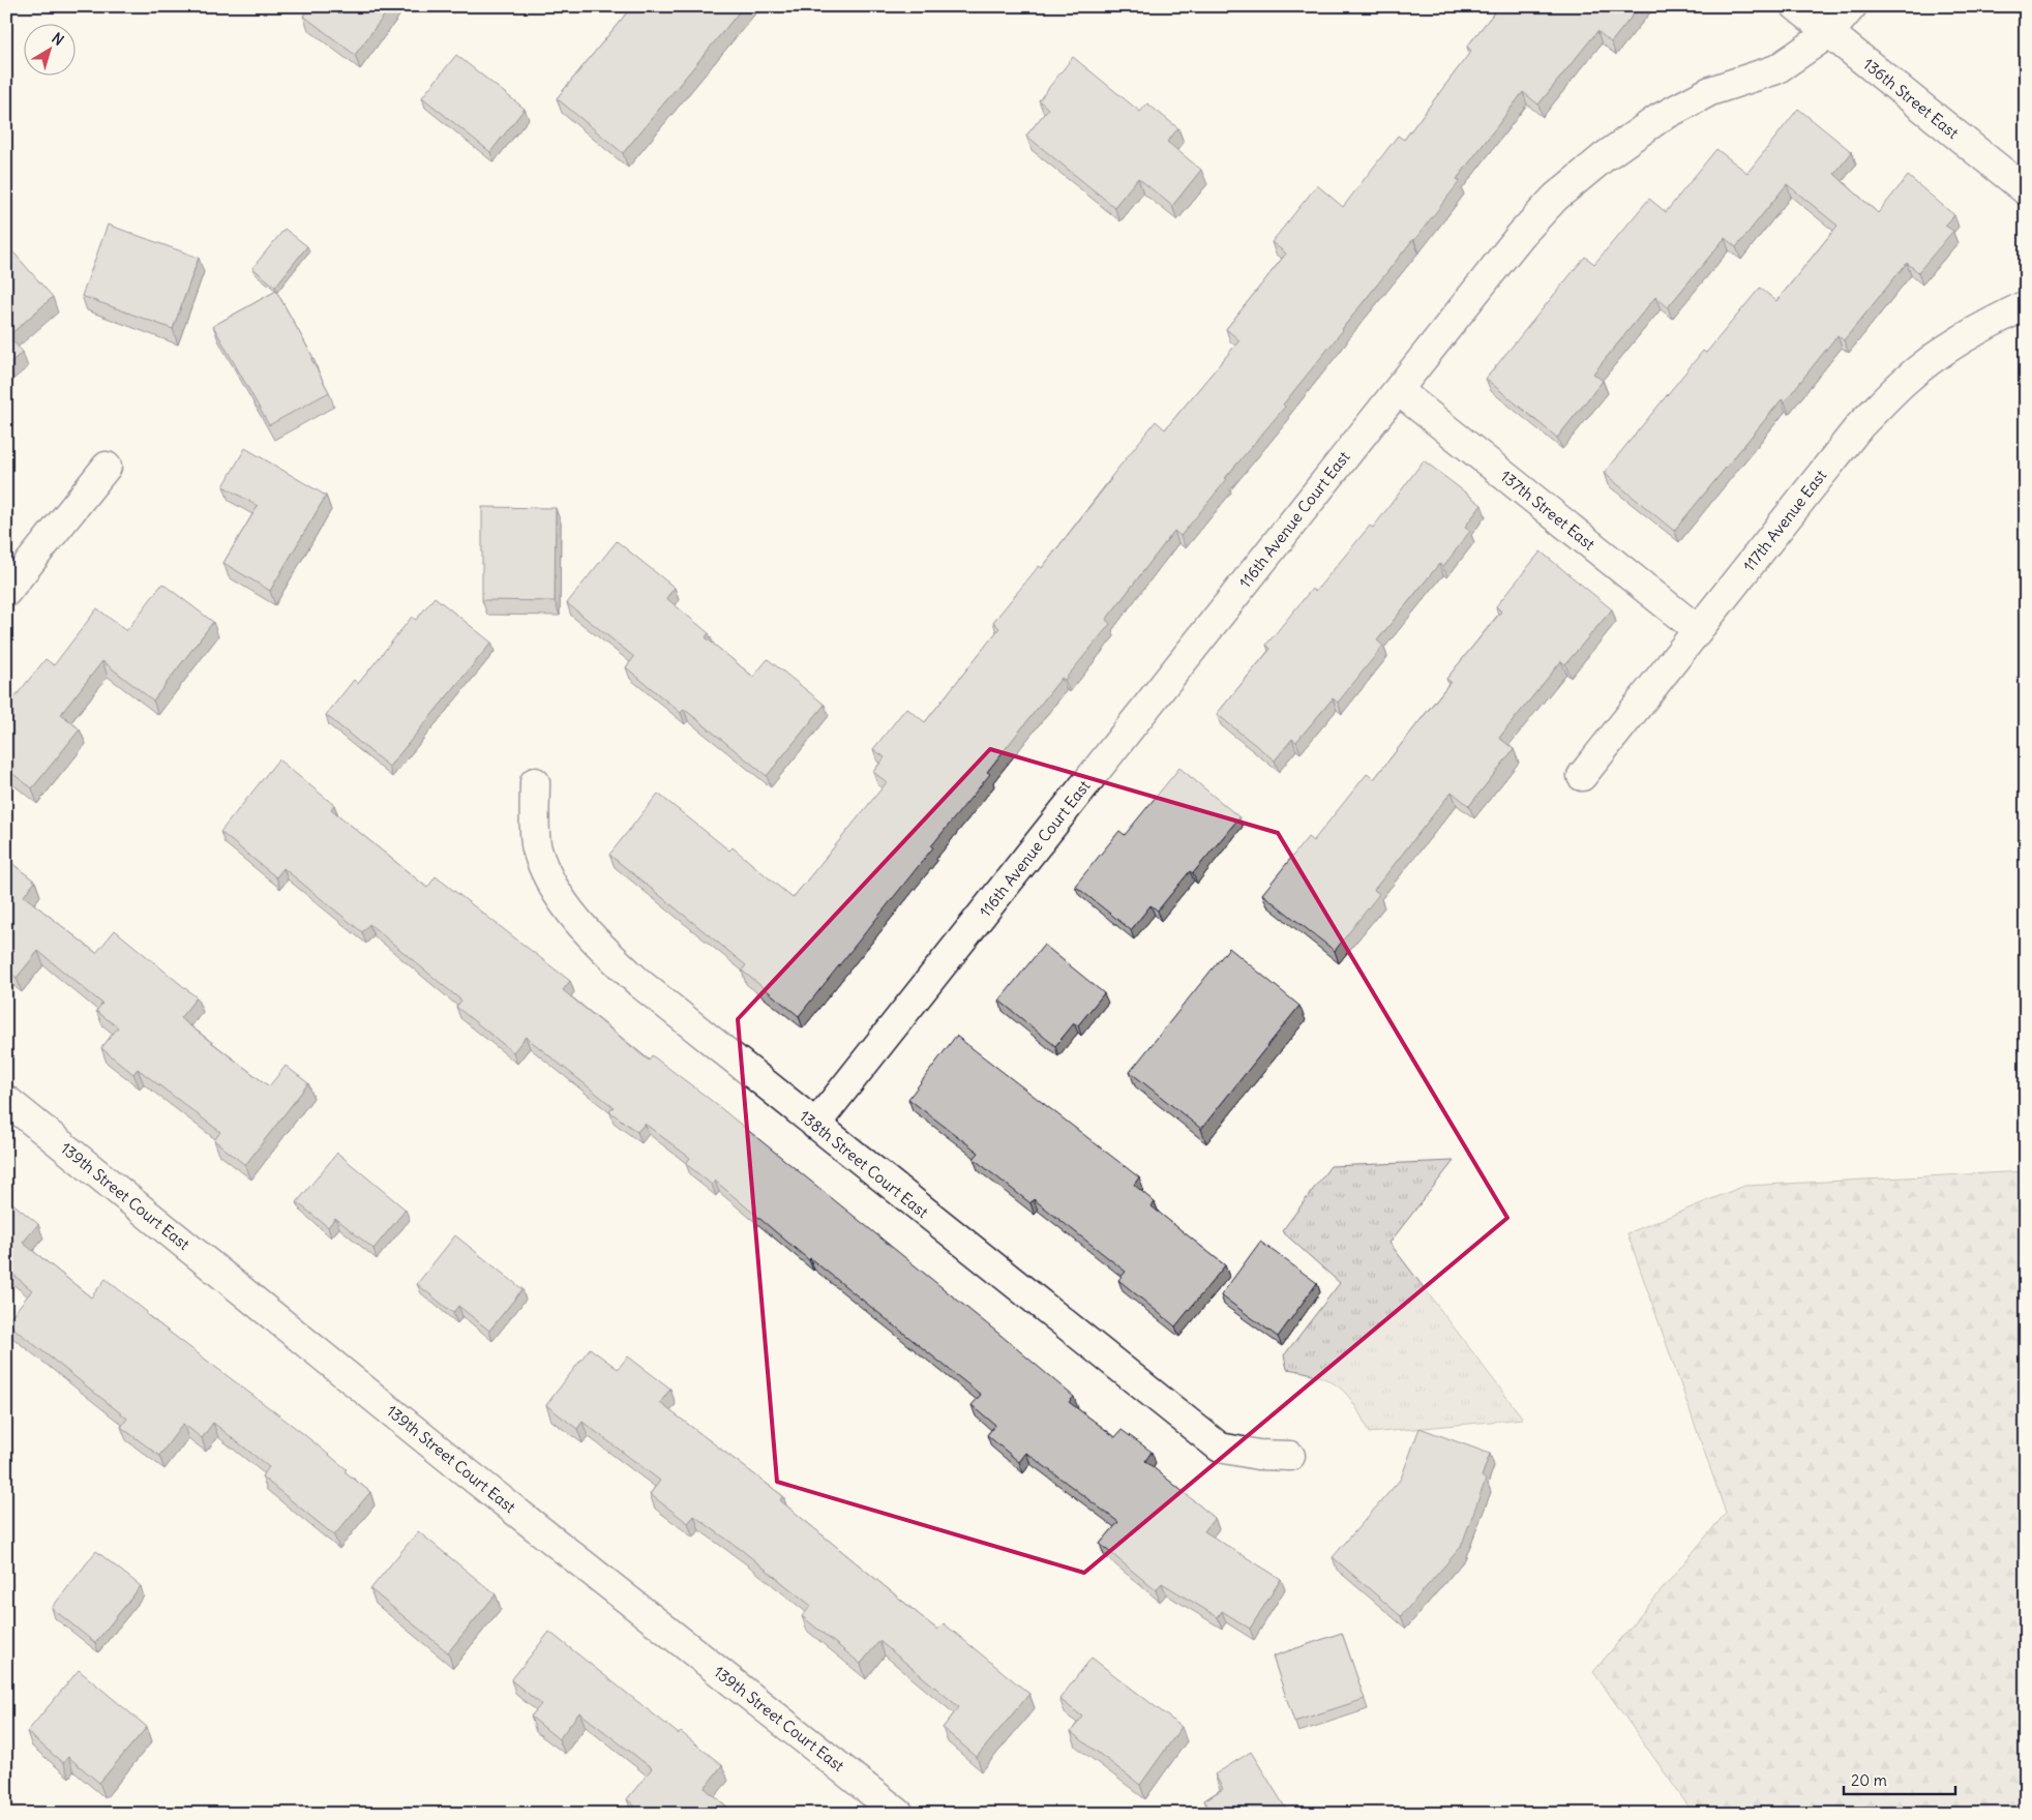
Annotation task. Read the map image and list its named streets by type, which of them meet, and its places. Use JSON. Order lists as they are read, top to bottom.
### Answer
{
  "streets": {
    "street": [
      "136th Street East",
      "137th Street East",
      "116th Avenue Court East",
      "117th Avenue East",
      "138th Street Court East",
      "139th Street Court East"
    ]
  },
  "crossings": [
    ["136th Street East", "116th Avenue Court East"],
    ["137th Street East", "116th Avenue Court East"],
    ["137th Street East", "117th Avenue East"],
    ["116th Avenue Court East", "138th Street Court East"]
  ],
  "scale_bar": "20 m",
  "north": "top right"
}
